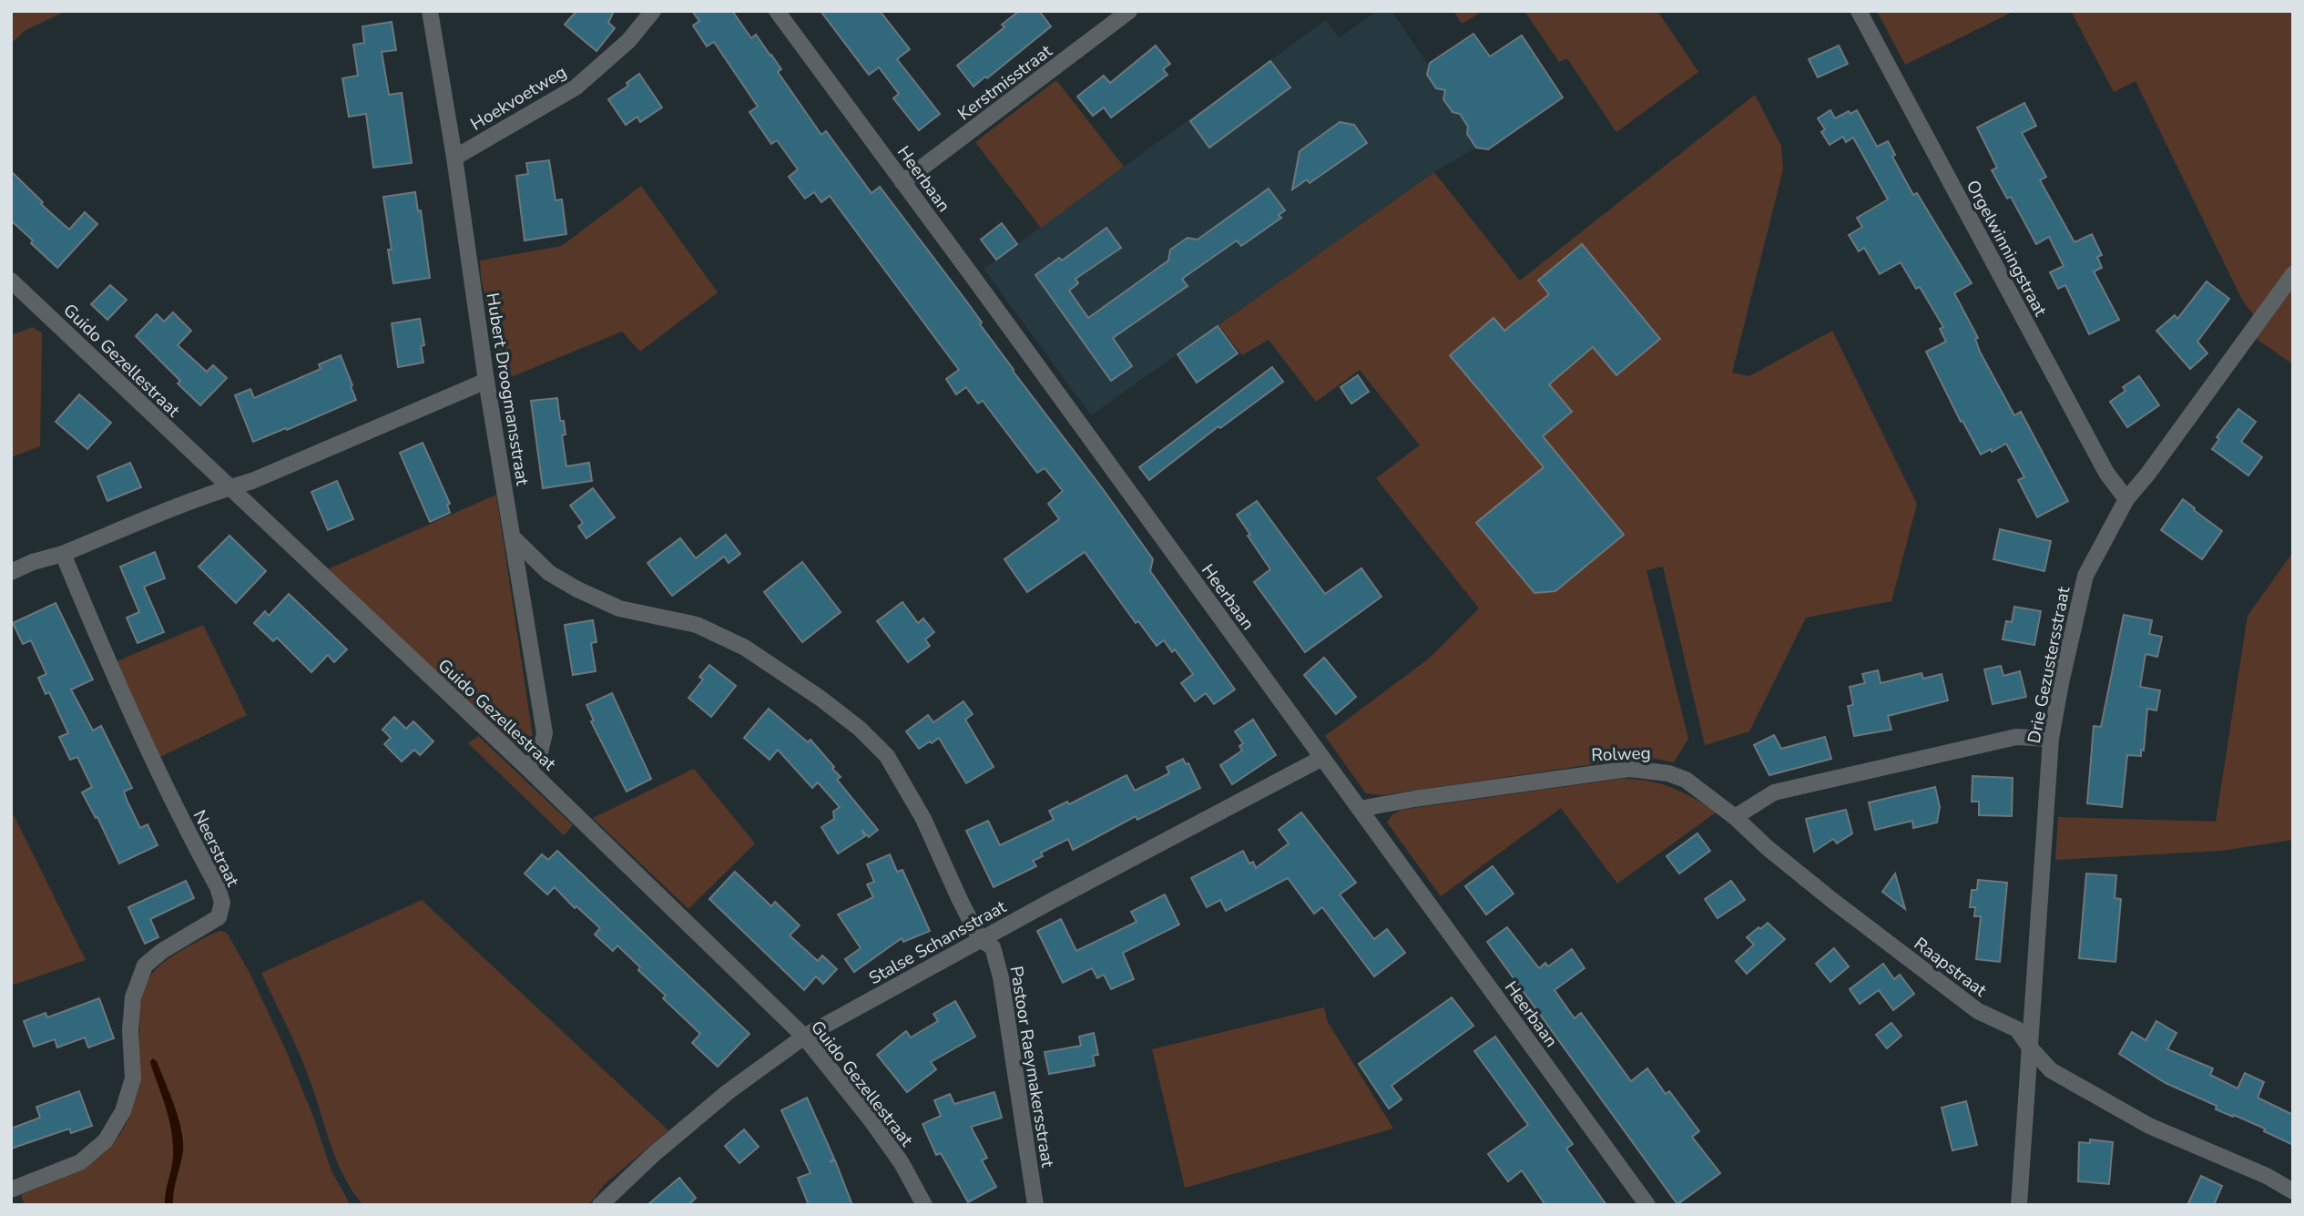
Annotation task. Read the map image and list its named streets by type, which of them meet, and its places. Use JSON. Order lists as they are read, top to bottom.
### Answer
{
  "streets": {
    "street": [
      "Kerstmisstraat",
      "Hoekvoetweg",
      "Heerbaan",
      "Orgelwinningstraat",
      "Guido Gezellestraat",
      "Hubert Droogmansstraat",
      "Drie Gezustersstraat",
      "Rolweg",
      "Neerstraat",
      "Stalse Schansstraat",
      "Raapstraat",
      "Pastoor Raeymakersstraat"
    ]
  },
  "crossings": [
    ["Kerstmisstraat", "Heerbaan"],
    ["Hoekvoetweg", "Hubert Droogmansstraat"],
    ["Heerbaan", "Rolweg"],
    ["Heerbaan", "Stalse Schansstraat"],
    ["Orgelwinningstraat", "Drie Gezustersstraat"],
    ["Guido Gezellestraat", "Hubert Droogmansstraat"],
    ["Guido Gezellestraat", "Stalse Schansstraat"],
    ["Hubert Droogmansstraat", "Pastoor Raeymakersstraat"],
    ["Drie Gezustersstraat", "Raapstraat"],
    ["Rolweg", "Raapstraat"],
    ["Stalse Schansstraat", "Pastoor Raeymakersstraat"]
  ]
}
